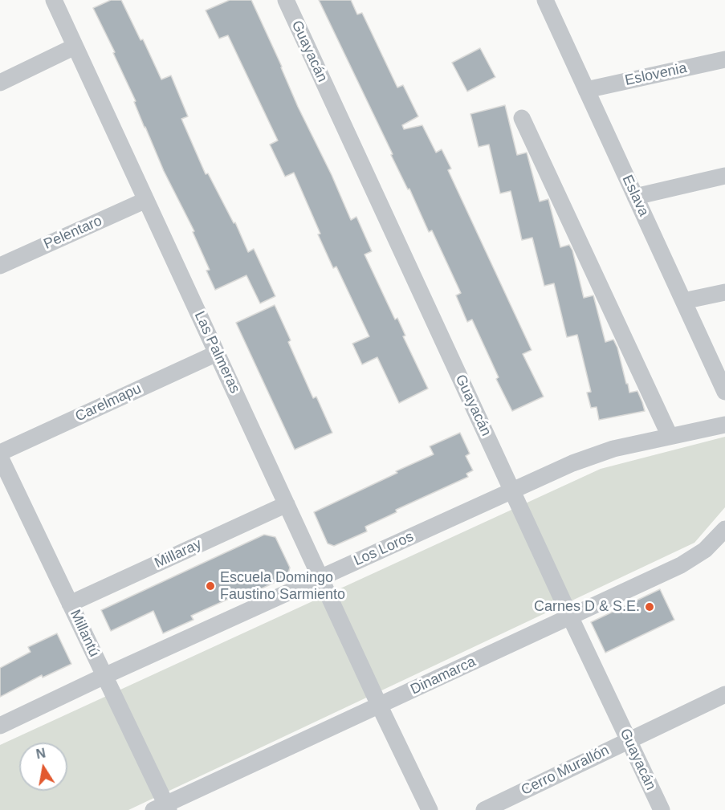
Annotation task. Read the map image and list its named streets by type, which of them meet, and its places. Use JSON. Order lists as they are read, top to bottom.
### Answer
{
  "streets": {
    "street": [
      "Guayacán",
      "Eslovenia",
      "Eslava",
      "Pelentaro",
      "Las Palmeras",
      "Carelmapu",
      "Los Loros",
      "Millaray",
      "Millantú",
      "Dinamarca",
      "Cerro Murallón"
    ]
  },
  "crossings": [
    ["Guayacán", "Los Loros"],
    ["Guayacán", "Dinamarca"],
    ["Guayacán", "Cerro Murallón"],
    ["Eslovenia", "Eslava"],
    ["Pelentaro", "Las Palmeras"],
    ["Las Palmeras", "Carelmapu"],
    ["Las Palmeras", "Los Loros"],
    ["Las Palmeras", "Millaray"],
    ["Las Palmeras", "Dinamarca"],
    ["Carelmapu", "Millantú"],
    ["Los Loros", "Millantú"],
    ["Millaray", "Millantú"],
    ["Millantú", "Dinamarca"]
  ],
  "places": ["Escuela Domingo Faustino Sarmiento", "Carnes D & S.E."],
  "north": "top"
}
